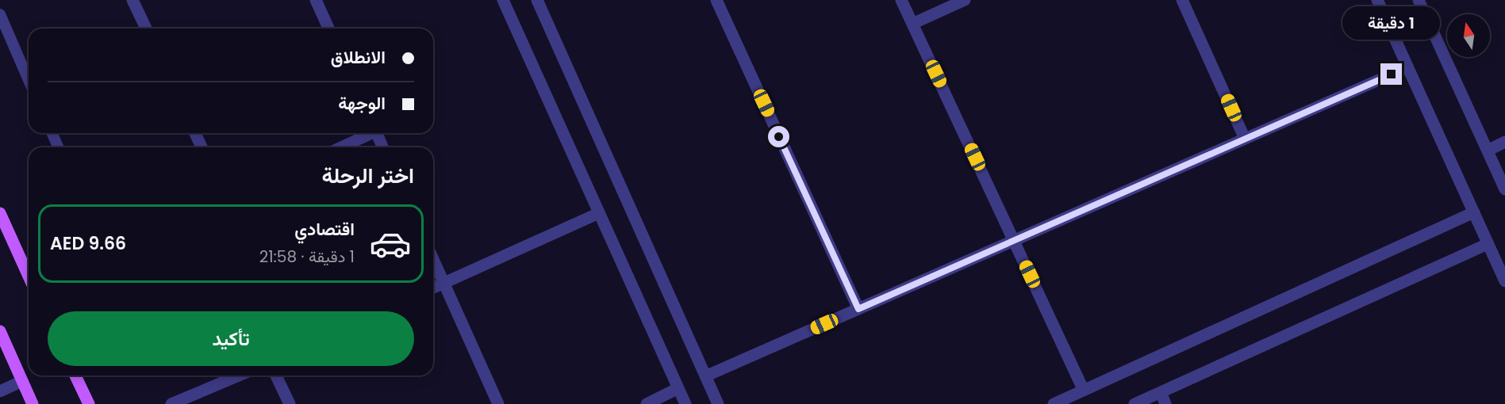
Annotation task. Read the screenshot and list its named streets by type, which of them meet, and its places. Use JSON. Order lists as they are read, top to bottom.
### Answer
{
  "north": "top",
  "page": {
    "bubble": "1 دقيقة",
    "banner": ["الانطلاق", "الوجهة"],
    "heading": "اختر الرحلة",
    "list": [
      {
        "name": "اقتصادي",
        "note": "1 دقيقة · 21:58",
        "value": "AED 9.66"
      }
    ],
    "buttons": "تأكيد"
  }
}
